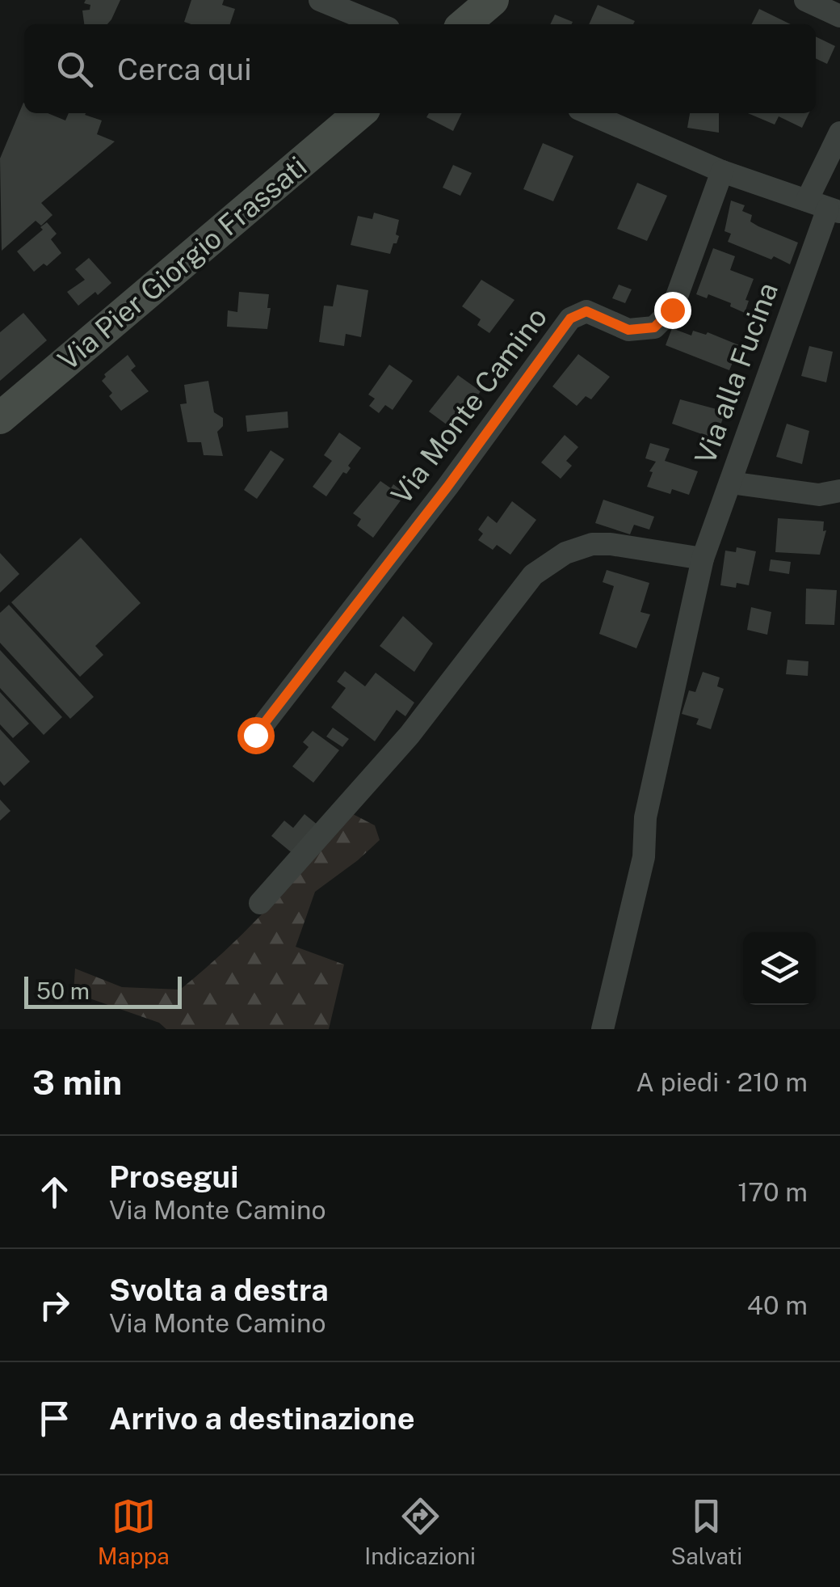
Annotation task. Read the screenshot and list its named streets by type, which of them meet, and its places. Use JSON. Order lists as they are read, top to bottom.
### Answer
{
  "streets": {
    "street": ["Via Pier Giorgio Frassati", "Via alla Fucina", "Via Monte Camino"]
  },
  "scale_bar": "50 m",
  "page": {
    "search": "Cerca qui",
    "scale": "50 m",
    "heading": ["3 min", "A piedi · 210 m"],
    "list": [
      ["Prosegui", "Via Monte Camino", "170 m"],
      ["Svolta a destra", "Via Monte Camino", "40 m"],
      "Arrivo a destinazione"
    ],
    "nav": ["Mappa", "Indicazioni", "Salvati"]
  }
}
